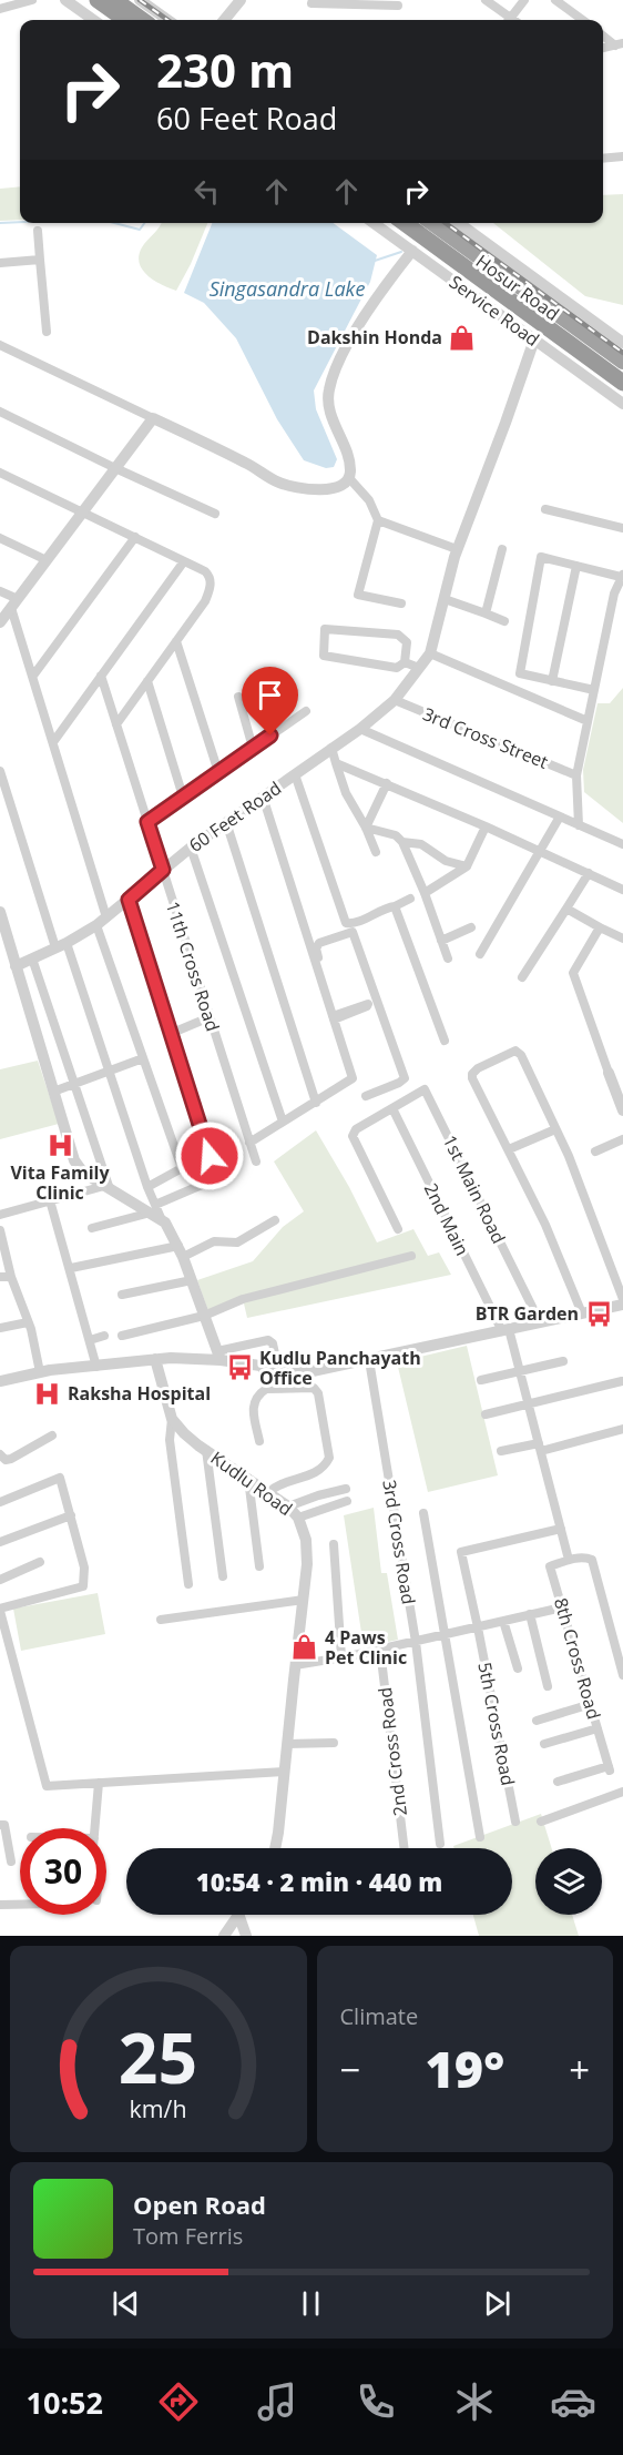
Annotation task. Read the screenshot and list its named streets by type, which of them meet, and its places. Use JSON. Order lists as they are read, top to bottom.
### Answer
{
  "streets": {
    "highway": ["Hosur Road"],
    "street": [
      "Service Road",
      "3rd Cross Street",
      "60 Feet Road",
      "11th Cross Road",
      "1st Main Road",
      "2nd Main",
      "Kudlu Road",
      "3rd Cross Road",
      "8th Cross Road",
      "5th Cross Road",
      "2nd Cross Road"
    ]
  },
  "crossings": [
    ["Service Road", "60 Feet Road"],
    ["3rd Cross Street", "60 Feet Road"],
    ["60 Feet Road", "11th Cross Road"],
    ["1st Main Road", "2nd Main"],
    ["2nd Main", "8th Cross Road"],
    ["2nd Main", "5th Cross Road"]
  ],
  "water": ["Singasandra Lake"],
  "places": {
    "shop": ["Dakshin Honda", "4 Paws Pet Clinic"],
    "hospital": ["Vita Family Clinic", "Raksha Hospital"],
    "bus stop": ["BTR Garden", "Kudlu Panchayath Office"]
  },
  "page": {
    "turn": ["230 m", "60 Feet Road"],
    "limit": "30",
    "trip": "10:54 · 2 min · 440 m",
    "tile": "Climate",
    "heat": ["−", "19°", "+"],
    "song": ["Open Road", "Tom Ferris"],
    "tabs": "10:52",
    "gauge": ["25", "km/h"]
  }
}
